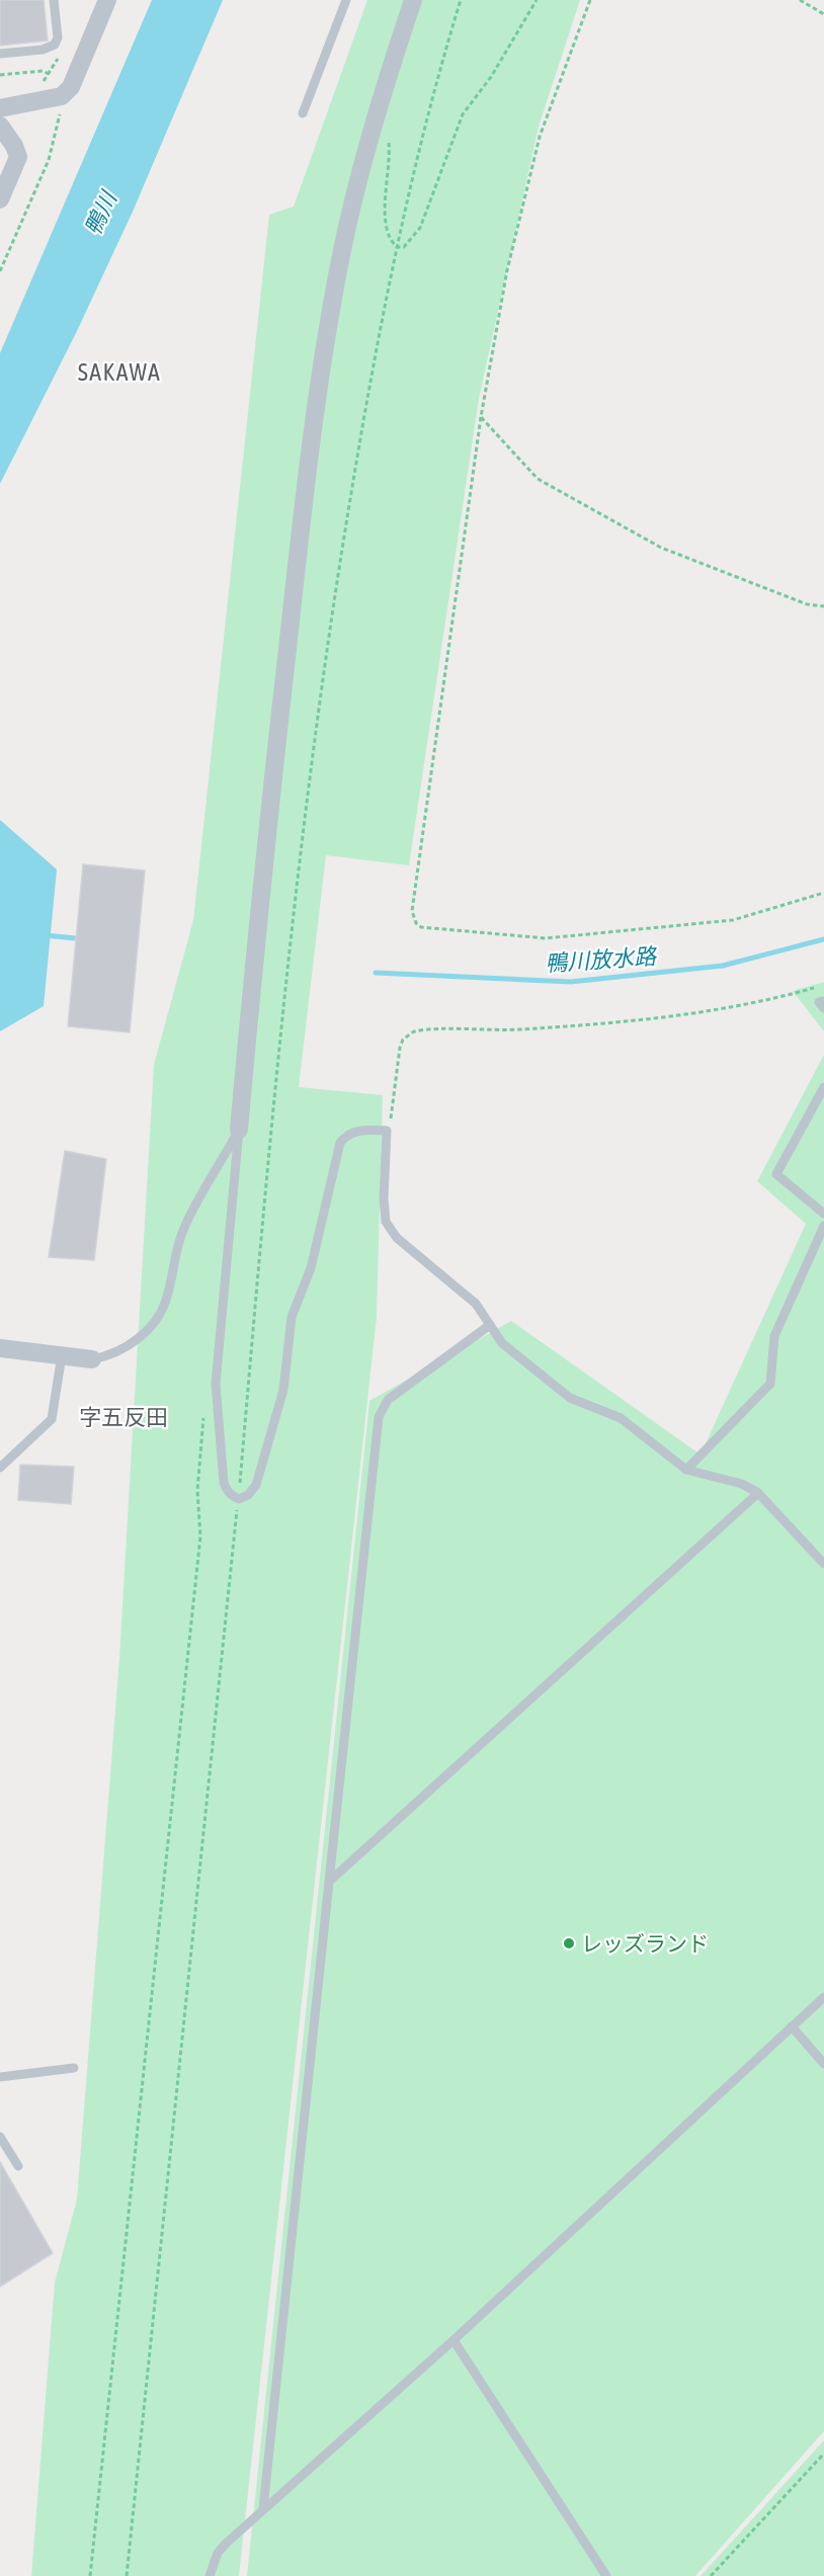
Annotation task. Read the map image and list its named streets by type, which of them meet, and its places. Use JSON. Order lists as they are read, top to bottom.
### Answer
{
  "districts": ["SAKAWA", "字五反田"],
  "water": ["鴨川", "鴨川放水路"],
  "places": ["レッズランド"]
}
